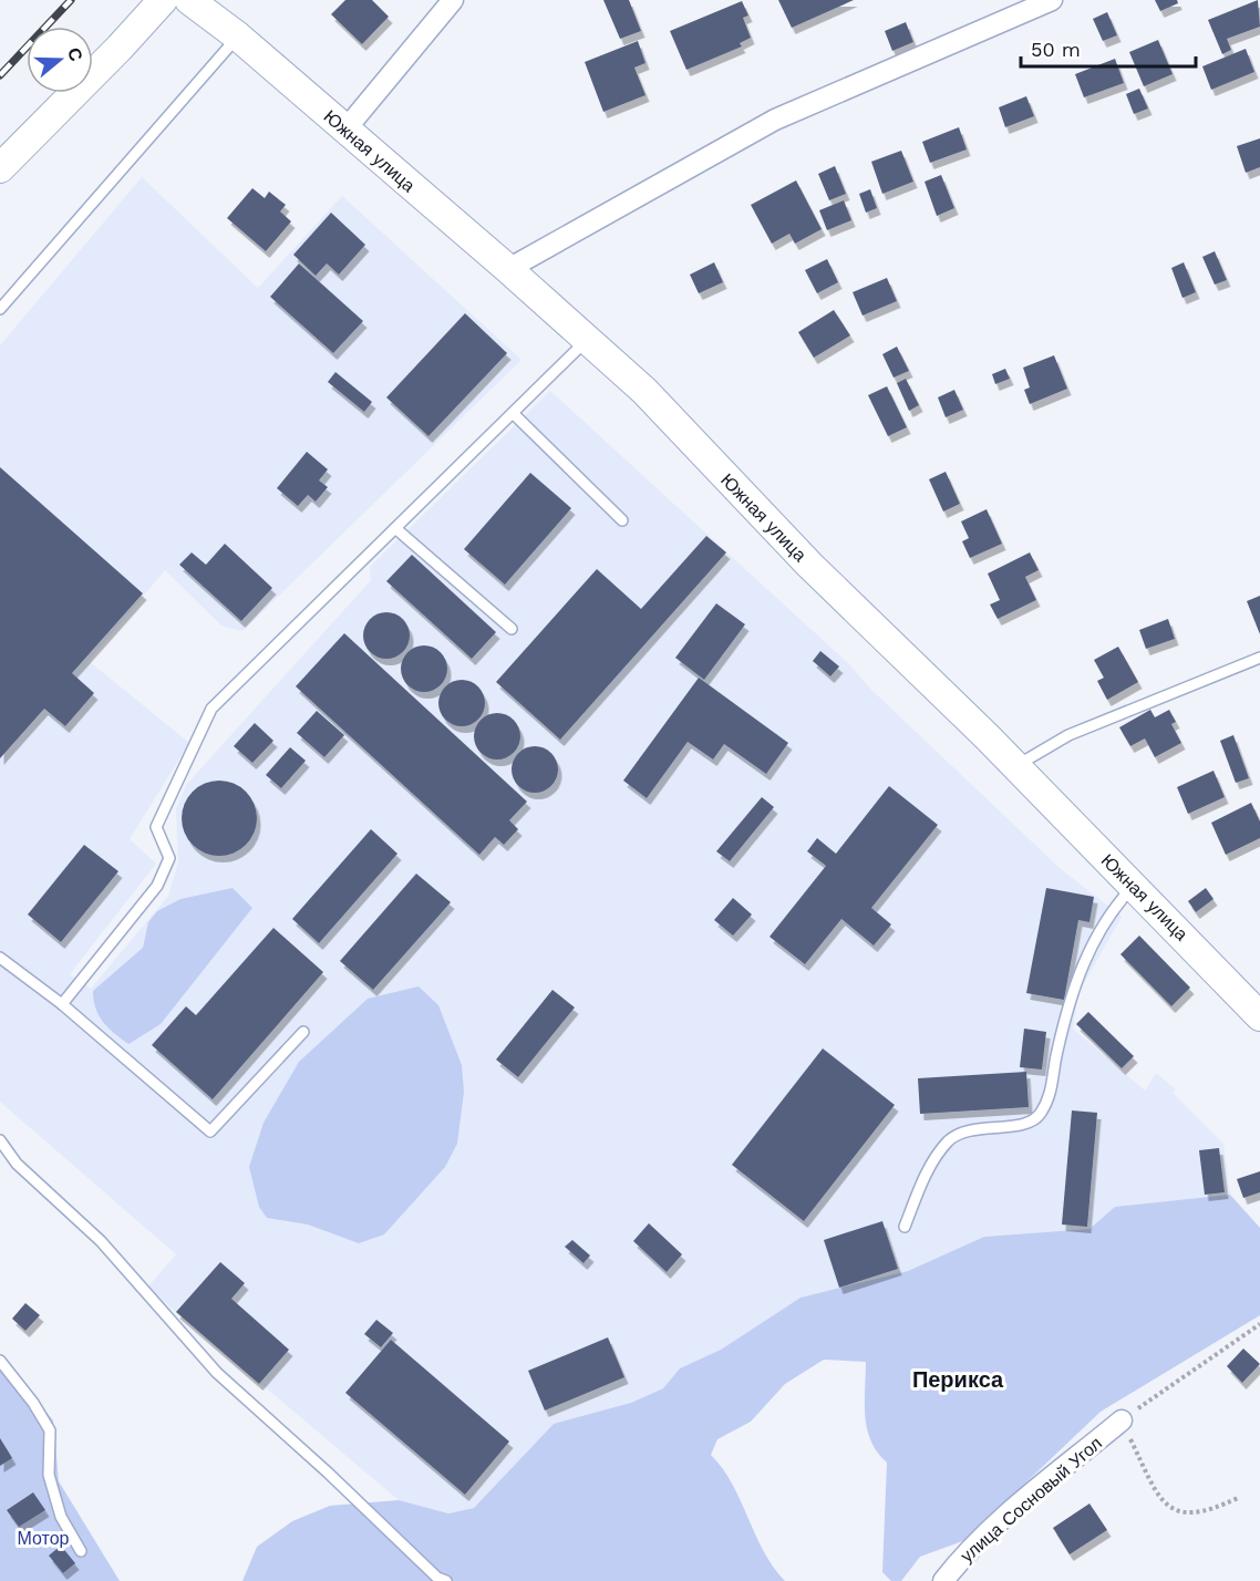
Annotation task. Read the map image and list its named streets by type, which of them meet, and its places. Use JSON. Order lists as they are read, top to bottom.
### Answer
{
  "streets": {
    "street": ["Южная улица", "улица Сосновый Угол"]
  },
  "districts": ["Перикса"],
  "parks": ["Мотор"],
  "scale_bar": "50 m",
  "north": "right"
}
